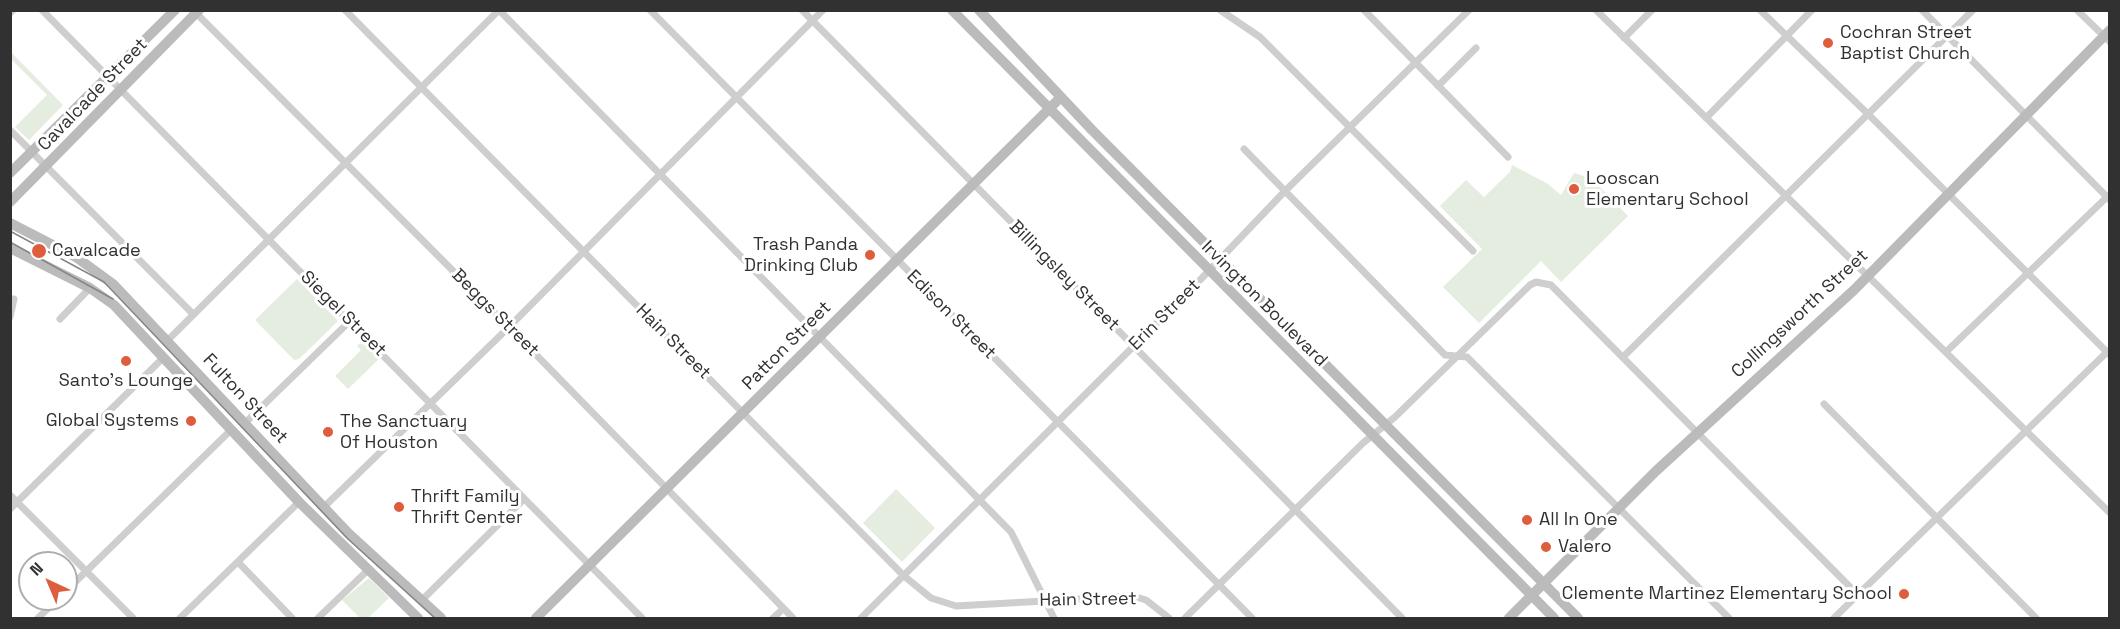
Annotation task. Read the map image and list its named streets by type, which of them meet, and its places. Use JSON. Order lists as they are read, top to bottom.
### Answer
{
  "streets": {
    "main road": [
      "Cavalcade Street",
      "Irvington Boulevard",
      "Collingsworth Street",
      "Patton Street",
      "Fulton Street"
    ],
    "street": [
      "Billingsley Street",
      "Beggs Street",
      "Siegel Street",
      "Edison Street",
      "Erin Street",
      "Hain Street"
    ]
  },
  "crossings": [
    ["Cavalcade Street", "Beggs Street"],
    ["Cavalcade Street", "Siegel Street"],
    ["Billingsley Street", "Erin Street"],
    ["Billingsley Street", "Patton Street"],
    ["Irvington Boulevard", "Collingsworth Street"],
    ["Irvington Boulevard", "Erin Street"],
    ["Irvington Boulevard", "Patton Street"],
    ["Beggs Street", "Patton Street"],
    ["Siegel Street", "Patton Street"],
    ["Edison Street", "Erin Street"],
    ["Edison Street", "Patton Street"],
    ["Erin Street", "Hain Street"],
    ["Hain Street", "Patton Street"]
  ],
  "places": [
    "Cochran Street Baptist Church",
    "Looscan Elementary School",
    "Cavalcade",
    "Trash Panda Drinking Club",
    "Santo's Lounge",
    "Global Systems",
    "The Sanctuary Of Houston",
    "Thrift Family Thrift Center",
    "All In One",
    "Valero",
    "Clemente Martinez Elementary School"
  ],
  "north": "top left"
}
